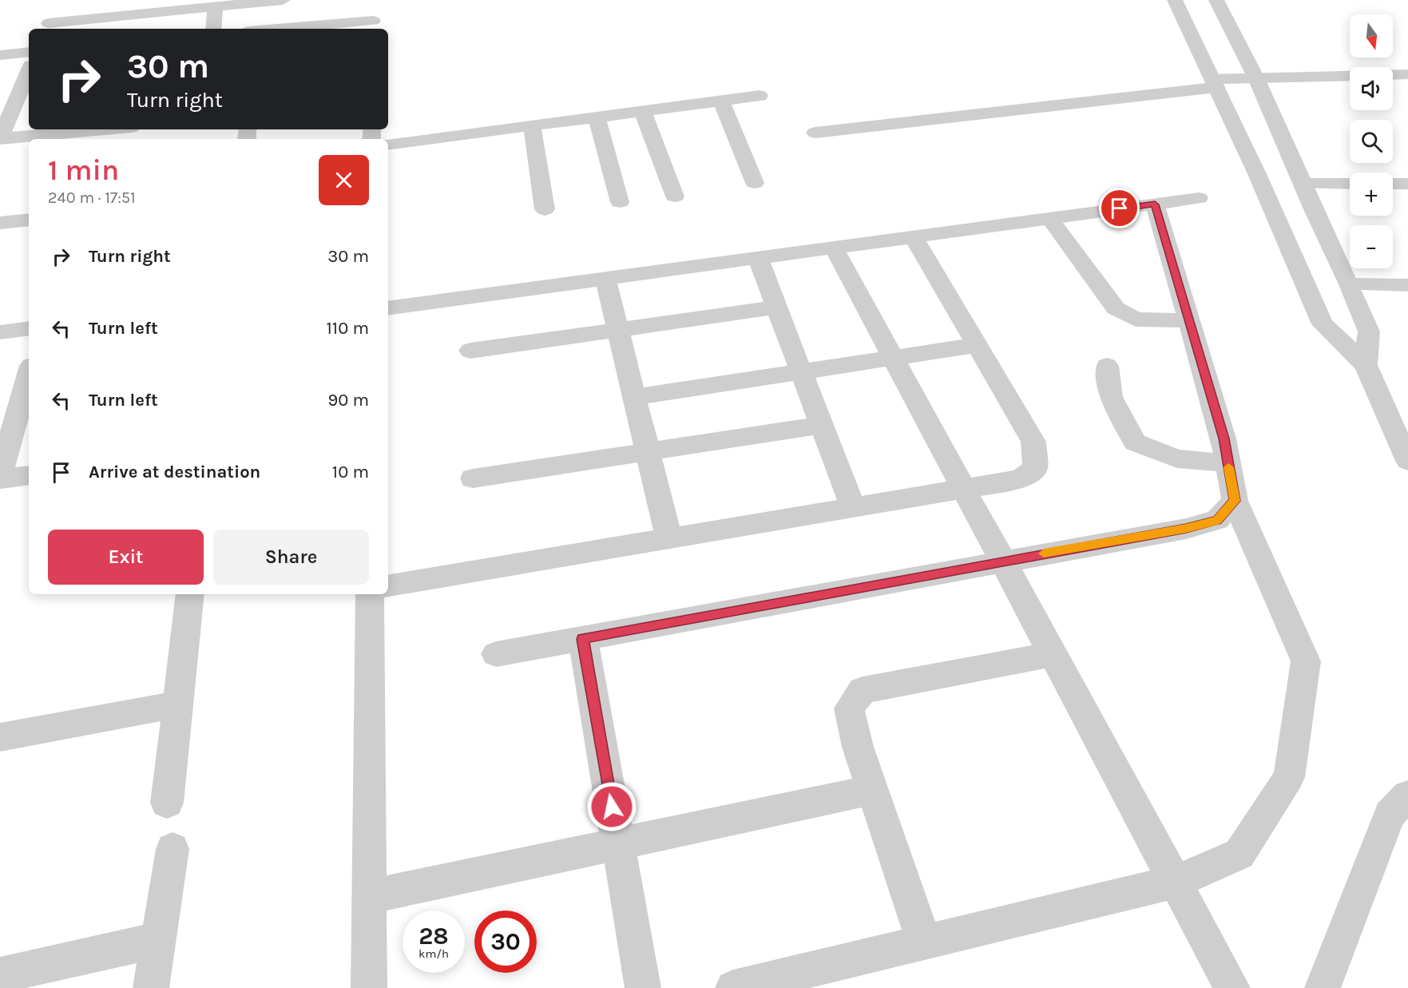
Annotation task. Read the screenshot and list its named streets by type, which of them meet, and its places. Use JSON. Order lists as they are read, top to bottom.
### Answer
{
  "north": "bottom",
  "page": {
    "map_buttons": ["+", "−"],
    "turn": ["30 m", "Turn right"],
    "heading": ["1 min", "240 m · 17:51"],
    "list": [
      {
        "name": "Turn right",
        "value": "30 m"
      },
      {
        "name": "Turn left",
        "value": "110 m"
      },
      {
        "name": "Turn left",
        "value": "90 m"
      },
      {
        "name": "Arrive at destination",
        "value": "10 m"
      }
    ],
    "buttons": ["Exit", "Share"],
    "speed": "28 km/h",
    "limit": "30"
  }
}
